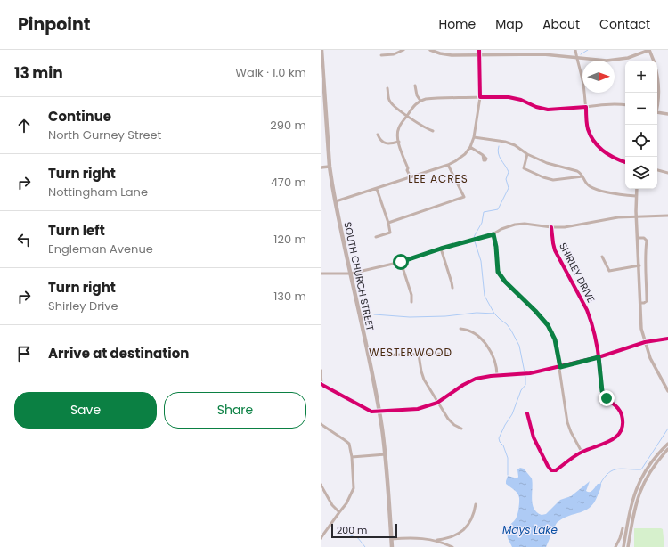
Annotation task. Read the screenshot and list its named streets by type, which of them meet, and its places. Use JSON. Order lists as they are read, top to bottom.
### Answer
{
  "streets": {
    "main road": ["SOUTH CHURCH STREET"],
    "street": ["SHIRLEY DRIVE"]
  },
  "districts": ["LEE ACRES", "WESTERWOOD"],
  "water": ["Mays Lake"],
  "scale_bar": "200 m",
  "north": "right",
  "page": {
    "header": "Pinpoint",
    "nav": [
      "Home",
      "Map",
      "About",
      "Contact"
    ],
    "heading": ["13 min", "Walk · 1.0 km"],
    "map_buttons": ["+", "−"],
    "list": [
      ["Continue", "North Gurney Street", "290 m"],
      ["Turn right", "Nottingham Lane", "470 m"],
      ["Turn left", "Engleman Avenue", "120 m"],
      ["Turn right", "Shirley Drive", "130 m"],
      "Arrive at destination"
    ],
    "buttons": ["Save", "Share"],
    "scale": "200 m"
  }
}
